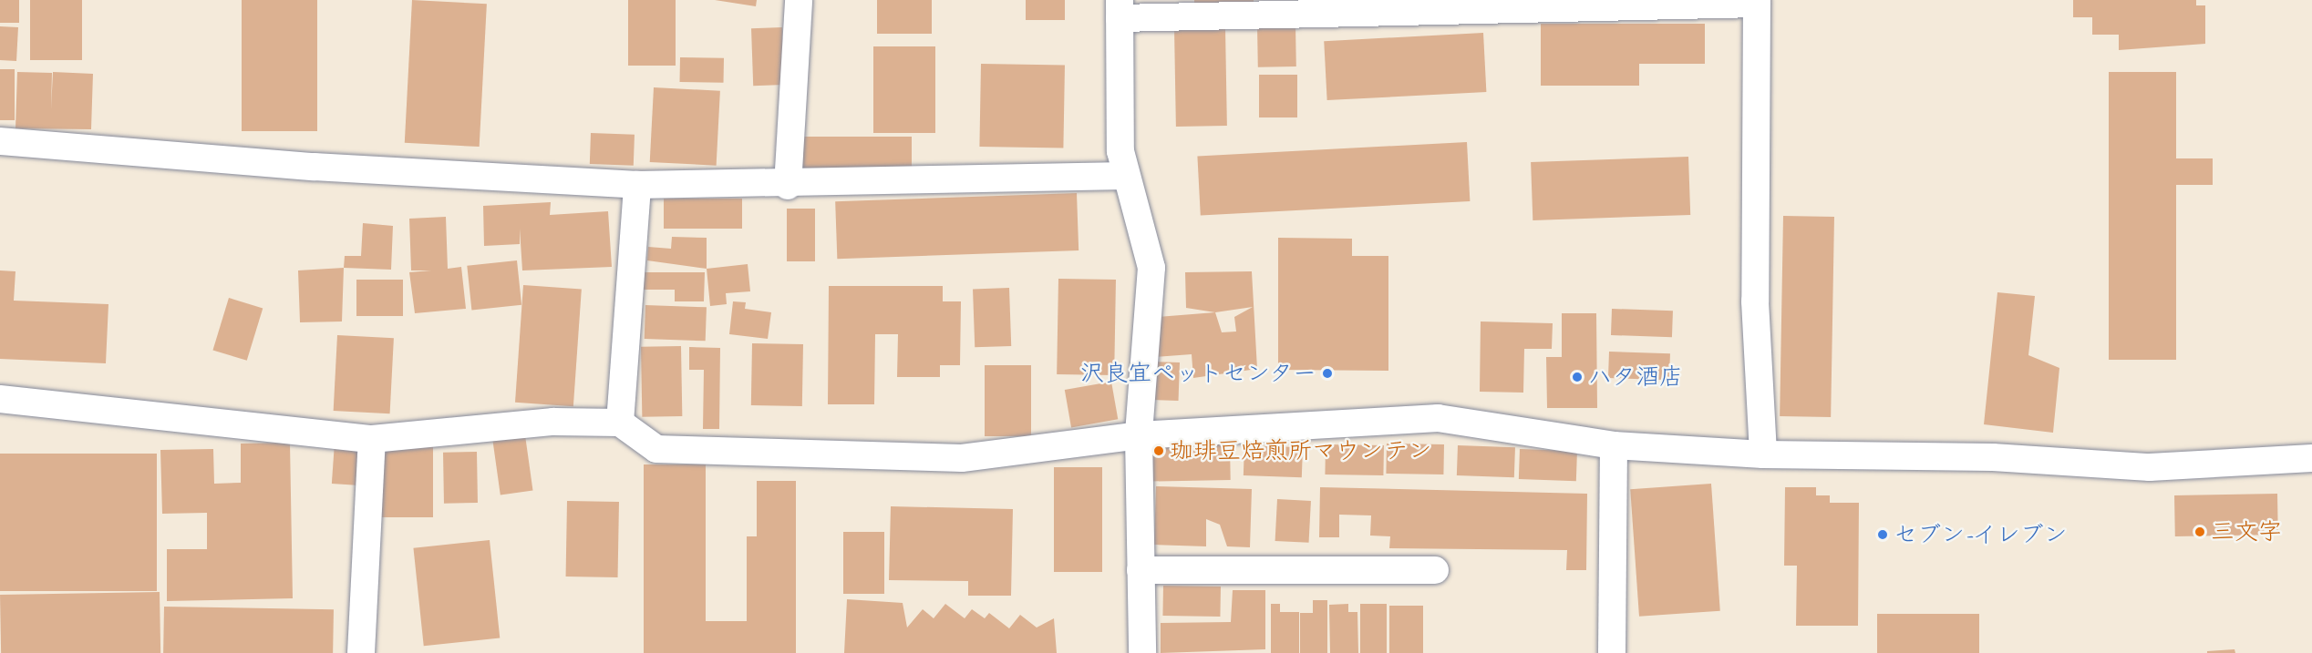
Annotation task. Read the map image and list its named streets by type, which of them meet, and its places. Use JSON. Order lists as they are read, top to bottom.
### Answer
{
  "places": [
    "沢良宜ペットセンター",
    "ハタ酒店",
    "珈琲豆焙煎所マウンテン",
    "三文字",
    "セブン-イレブン"
  ]
}
